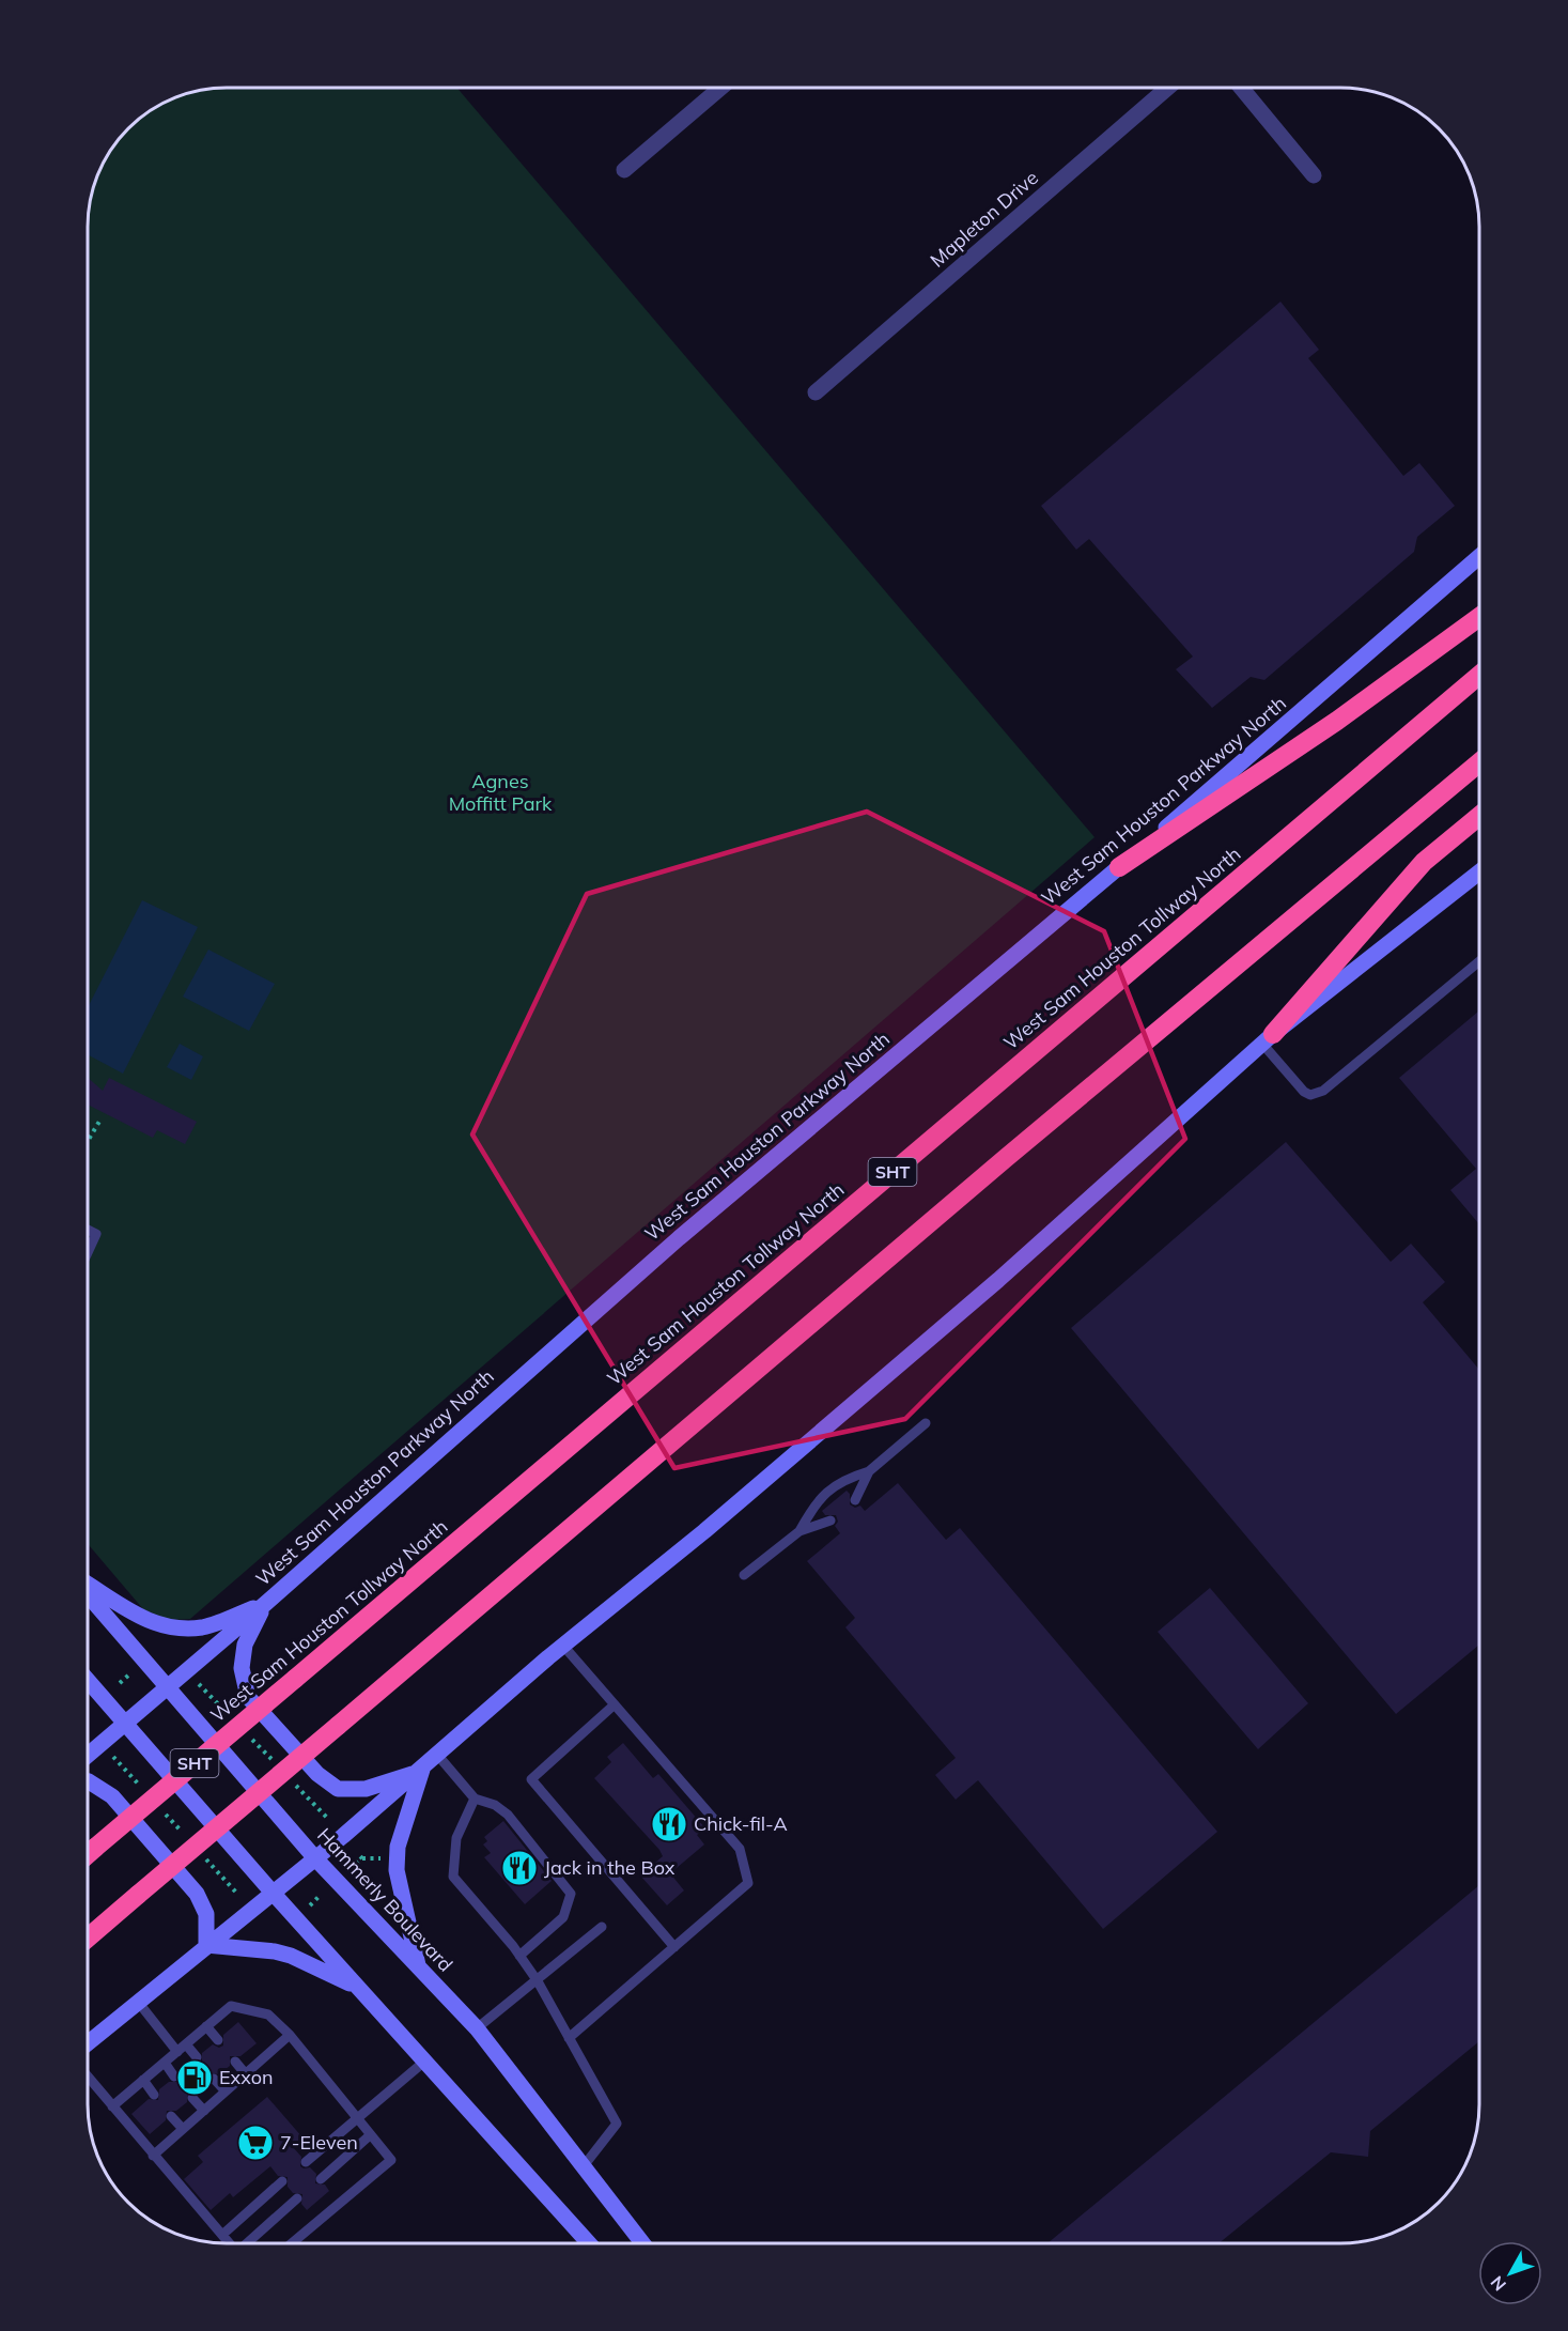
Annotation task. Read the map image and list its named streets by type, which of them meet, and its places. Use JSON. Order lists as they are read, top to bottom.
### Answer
{
  "streets": {
    "highway": ["West Sam Houston Tollway North", "SHT"],
    "main road": ["West Sam Houston Parkway North", "Hammerly Boulevard"],
    "street": ["Mapleton Drive"]
  },
  "crossings": [
    ["West Sam Houston Parkway North", "Hammerly Boulevard"]
  ],
  "parks": ["Agnes Moffitt Park"],
  "places": {
    "restaurant": ["Chick-fil-A", "Jack in the Box"],
    "fuel station": ["Exxon"],
    "supermarket": ["7-Eleven"]
  },
  "north": "bottom left"
}
